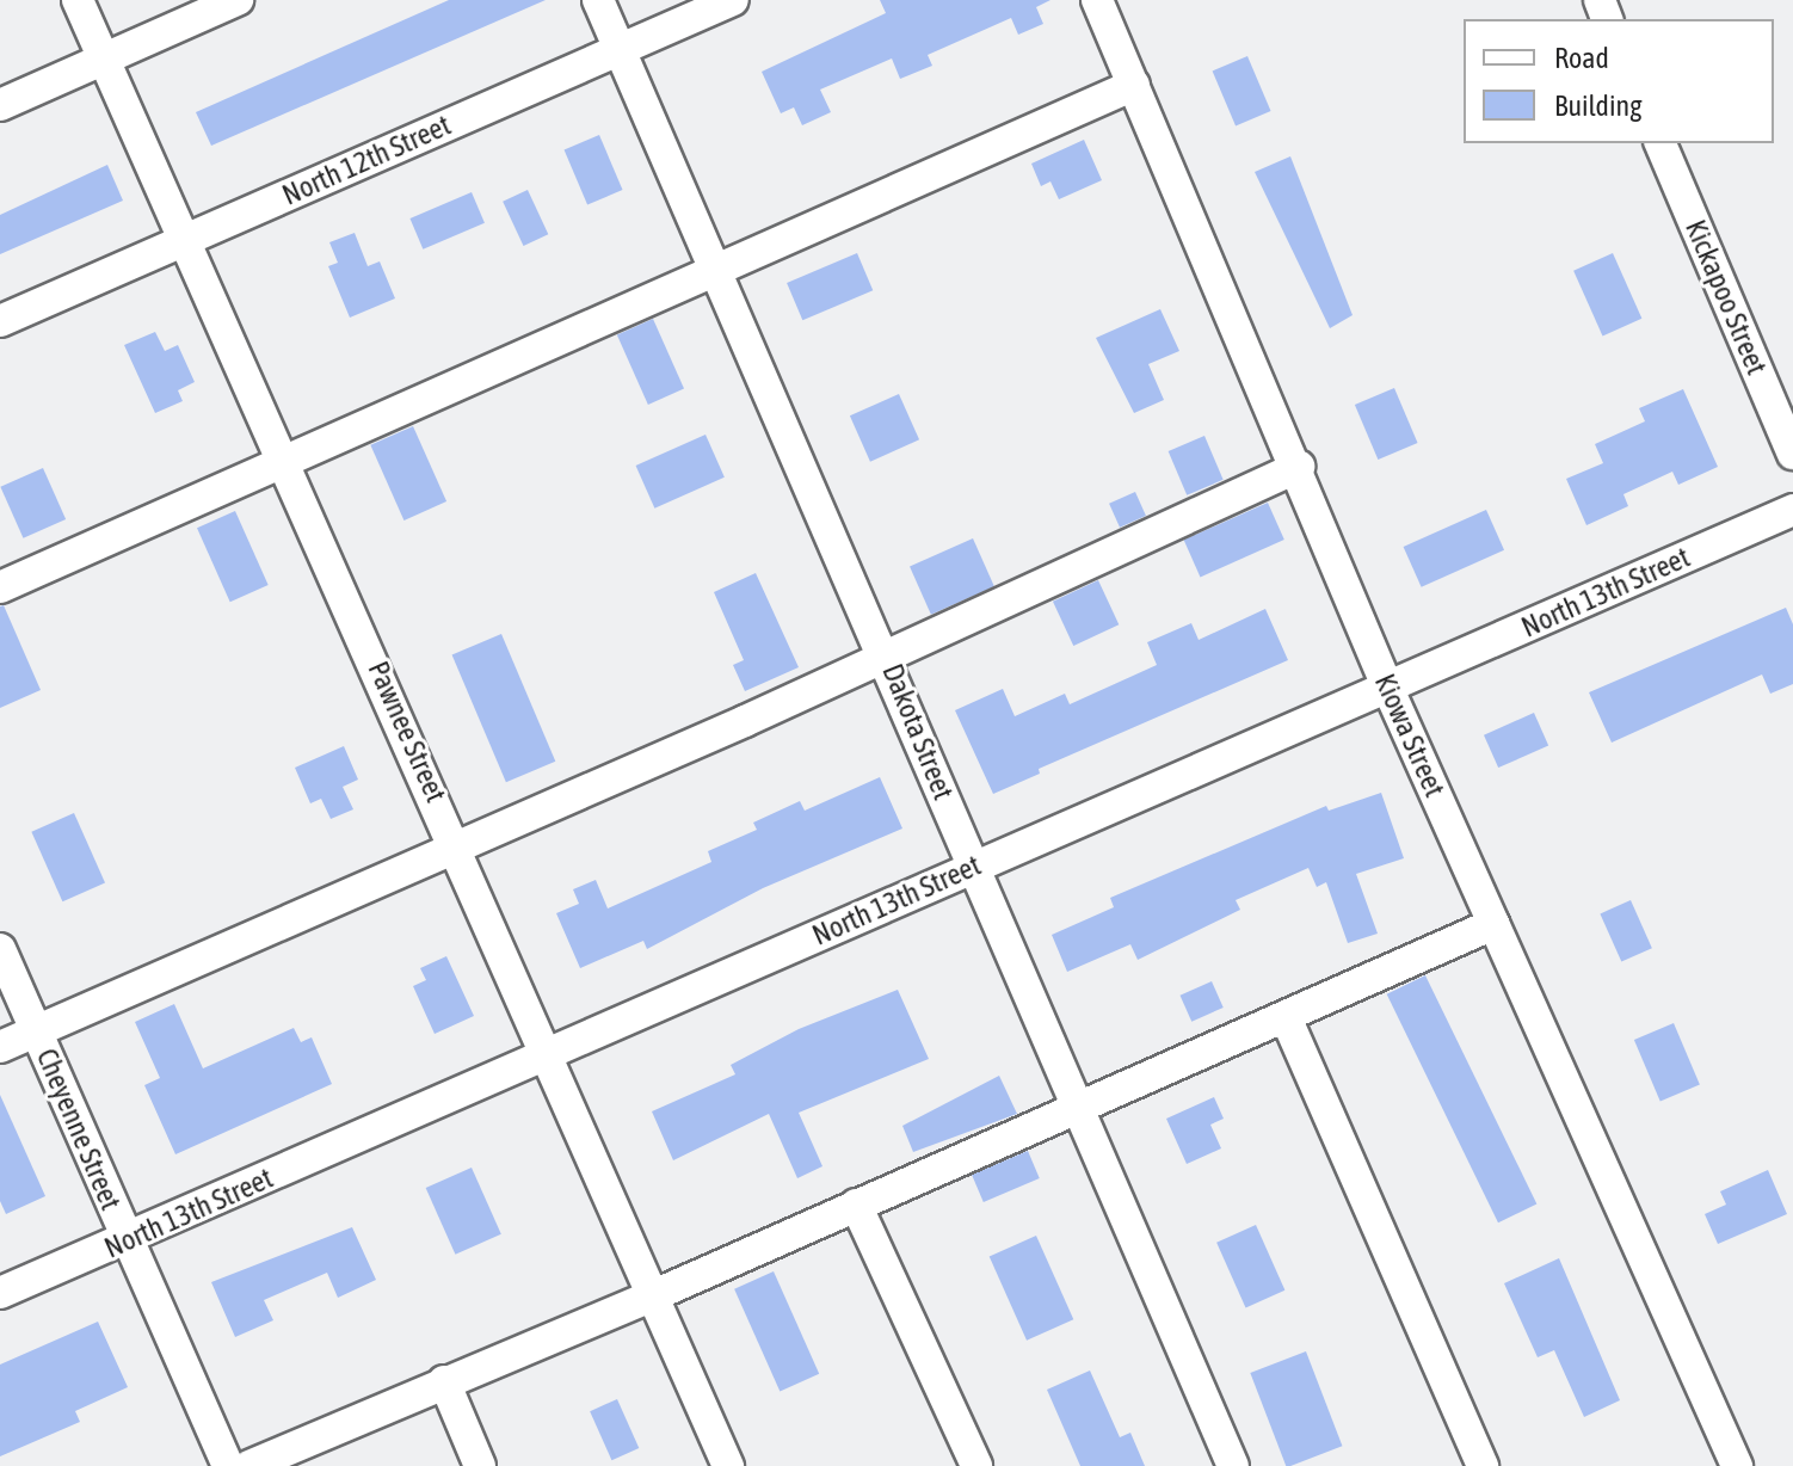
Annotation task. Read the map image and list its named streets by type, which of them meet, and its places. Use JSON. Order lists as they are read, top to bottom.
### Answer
{
  "streets": {
    "street": [
      "North 12th Street",
      "Kickapoo Street",
      "North 13th Street",
      "Pawnee Street",
      "Dakota Street",
      "Kiowa Street",
      "Cheyenne Street"
    ]
  },
  "crossings": [
    ["North 12th Street", "Pawnee Street"],
    ["North 12th Street", "Dakota Street"],
    ["North 13th Street", "Pawnee Street"],
    ["North 13th Street", "Dakota Street"],
    ["North 13th Street", "Kiowa Street"],
    ["North 13th Street", "Cheyenne Street"]
  ],
  "legend": ["Road", "Building"]
}
